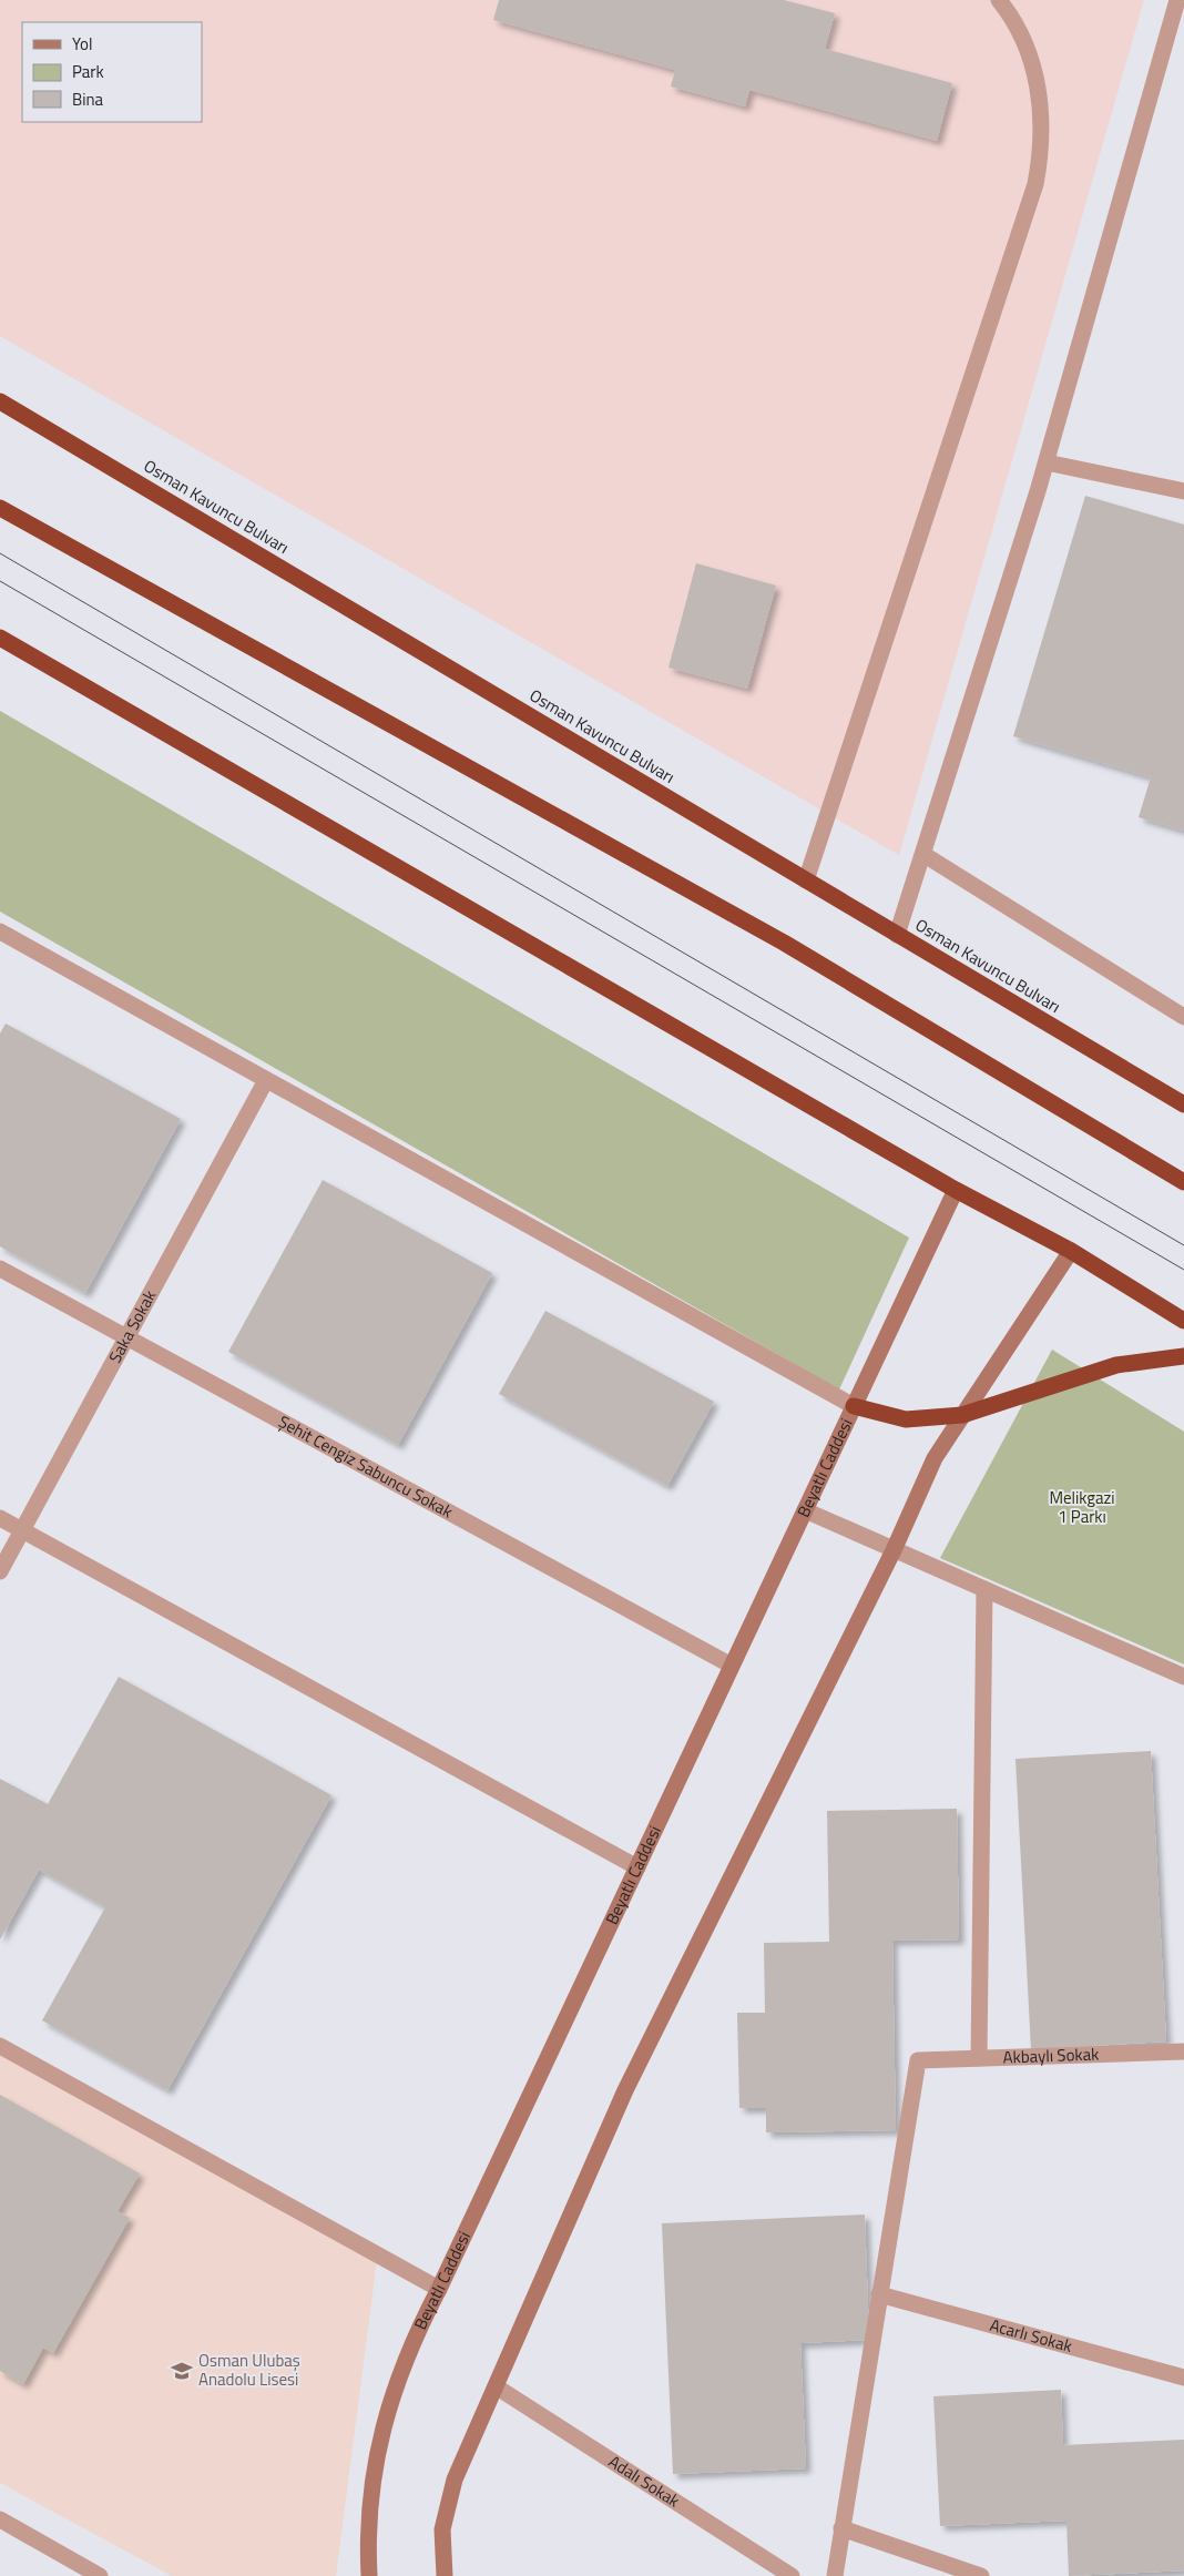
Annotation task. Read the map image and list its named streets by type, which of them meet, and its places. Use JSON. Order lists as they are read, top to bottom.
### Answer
{
  "streets": {
    "highway": ["Osman Kavuncu Bulvarı"],
    "street": [
      "Saka Sokak",
      "Şehit Cengiz Sabuncu Sokak",
      "Beyatlı Caddesi",
      "Akbaylı Sokak",
      "Acarlı Sokak",
      "Adalı Sokak"
    ]
  },
  "crossings": [
    ["Saka Sokak", "Şehit Cengiz Sabuncu Sokak"],
    ["Şehit Cengiz Sabuncu Sokak", "Beyatlı Caddesi"],
    ["Akbaylı Sokak", "Acarlı Sokak"]
  ],
  "parks": ["Melikgazi 1 Parkı"],
  "places": {
    "school or university": ["Osman Ulubaş Anadolu Lisesi"]
  },
  "legend": ["Yol", "Park", "Bina"]
}
